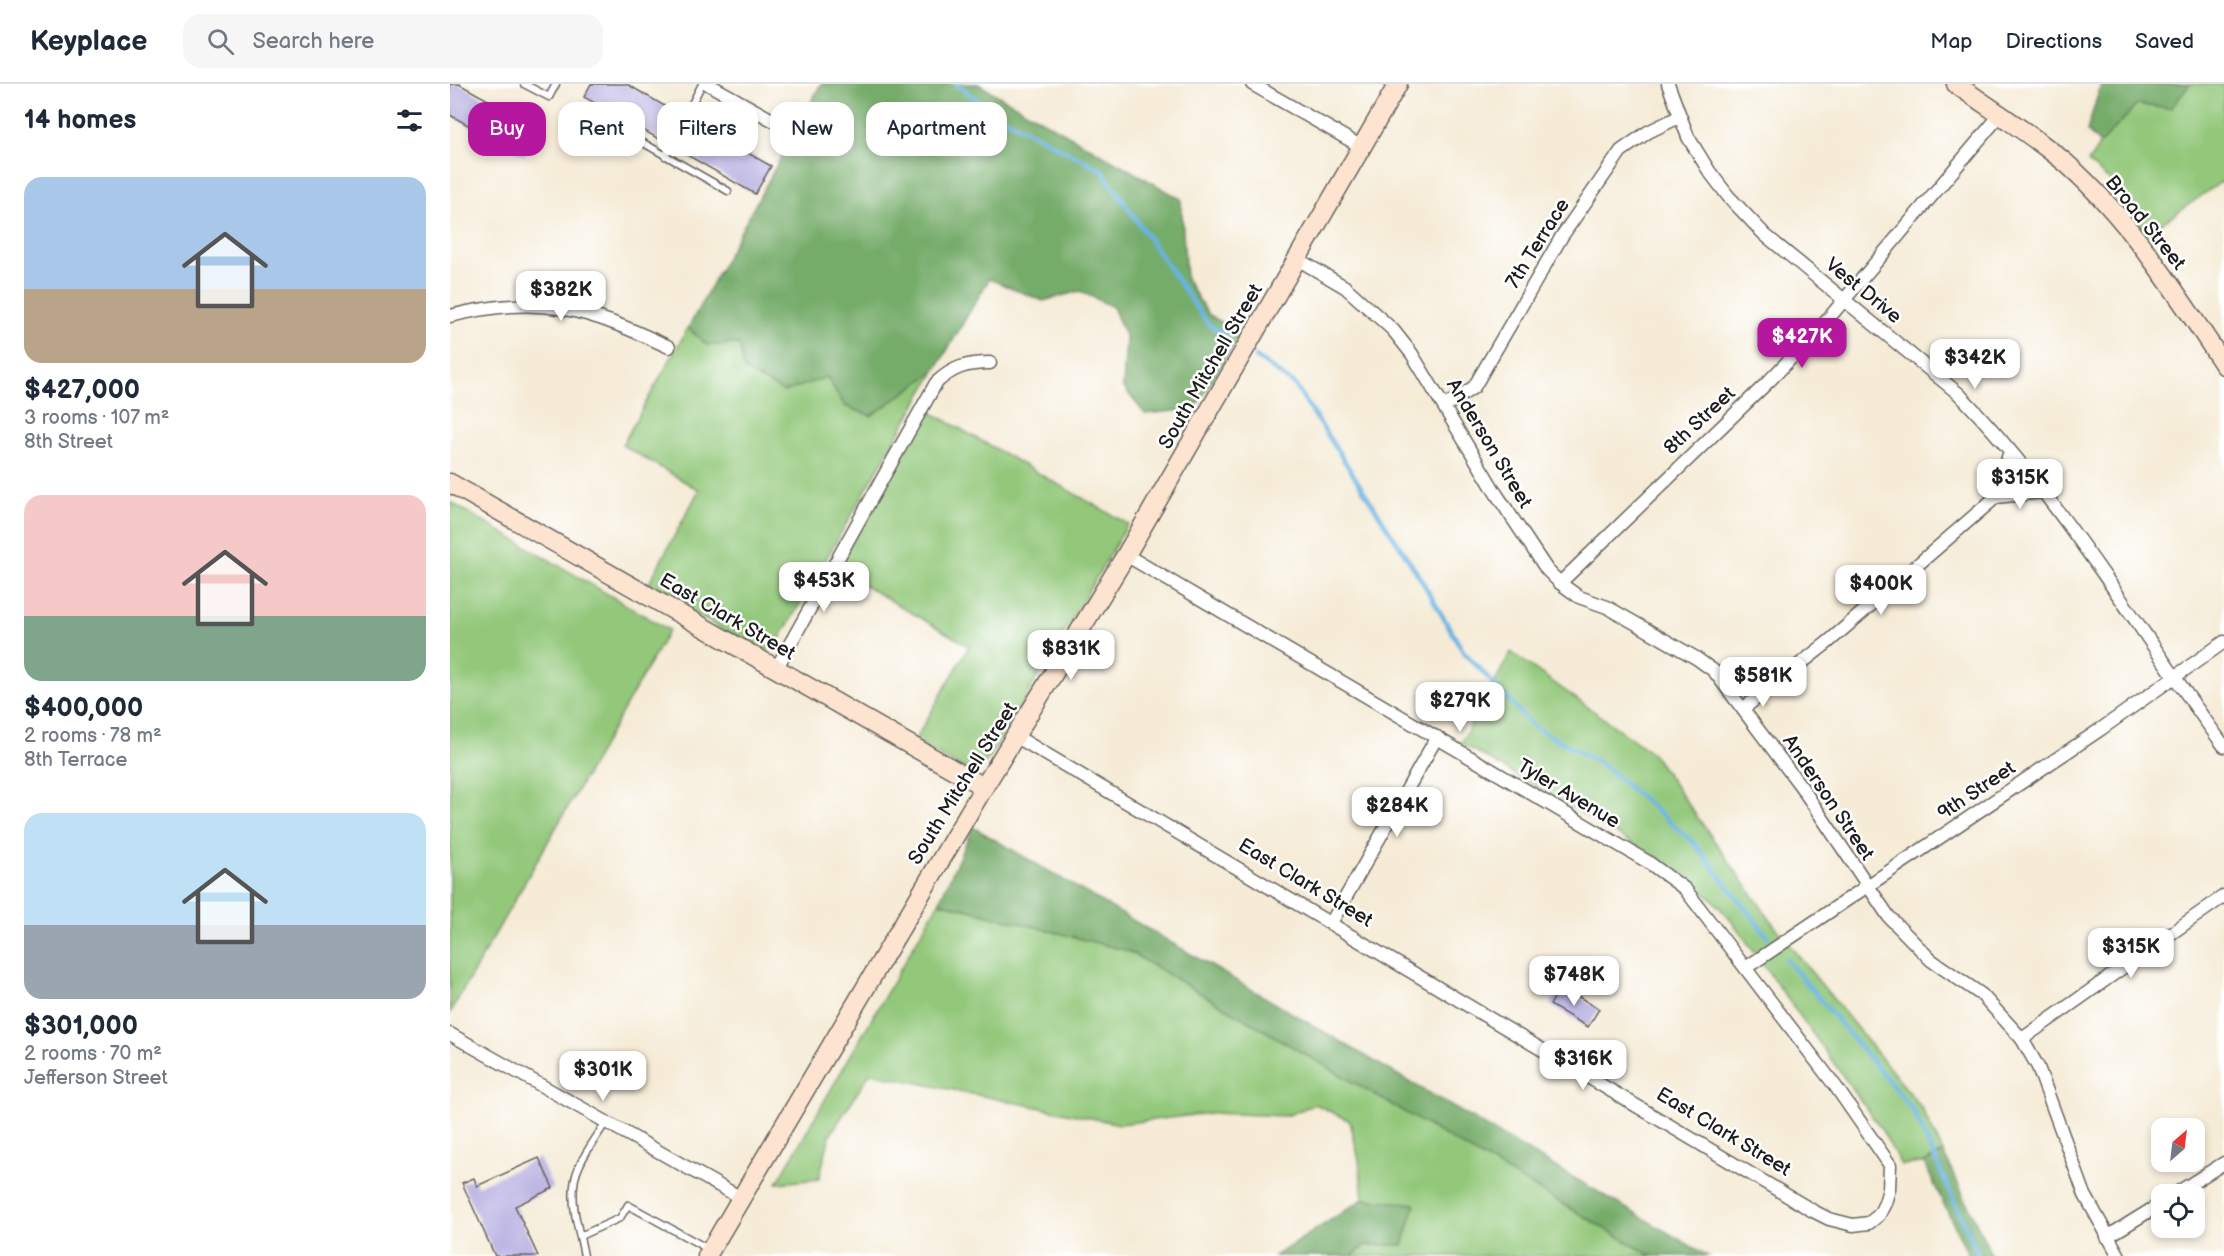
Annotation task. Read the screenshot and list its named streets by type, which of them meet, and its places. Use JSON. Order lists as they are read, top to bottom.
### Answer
{
  "streets": {
    "street": [
      "Broad Street",
      "7th Terrace",
      "Vest Drive",
      "South Mitchell Street",
      "8th Street",
      "Anderson Street",
      "East Clark Street",
      "9th Street",
      "Tyler Avenue"
    ]
  },
  "crossings": [
    ["Broad Street", "8th Street"],
    ["7th Terrace", "Vest Drive"],
    ["7th Terrace", "Anderson Street"],
    ["Vest Drive", "8th Street"],
    ["Vest Drive", "9th Street"],
    ["South Mitchell Street", "Anderson Street"],
    ["South Mitchell Street", "East Clark Street"],
    ["South Mitchell Street", "Tyler Avenue"],
    ["8th Street", "Anderson Street"],
    ["Anderson Street", "9th Street"],
    ["East Clark Street", "9th Street"],
    ["East Clark Street", "Tyler Avenue"],
    ["9th Street", "Tyler Avenue"]
  ],
  "north": "top right",
  "page": {
    "header": "Keyplace",
    "search": "Search here",
    "nav": ["Map", "Directions", "Saved"],
    "heading": "14 homes",
    "chip": [
      "Buy",
      "Rent",
      "Filters",
      "New",
      "Apartment"
    ],
    "list": [
      {
        "name": "$427,000",
        "note": "3 rooms · 107 m² · 8th Street"
      },
      {
        "name": "$400,000",
        "note": "2 rooms · 78 m² · 8th Terrace"
      },
      {
        "name": "$301,000",
        "note": "2 rooms · 70 m² · Jefferson Street"
      }
    ],
    "price": [
      "$382K",
      "$427K",
      "$342K",
      "$315K",
      "$453K",
      "$400K",
      "$831K",
      "$581K",
      "$279K",
      "$284K",
      "$315K",
      "$748K",
      "$316K",
      "$301K"
    ]
  }
}
